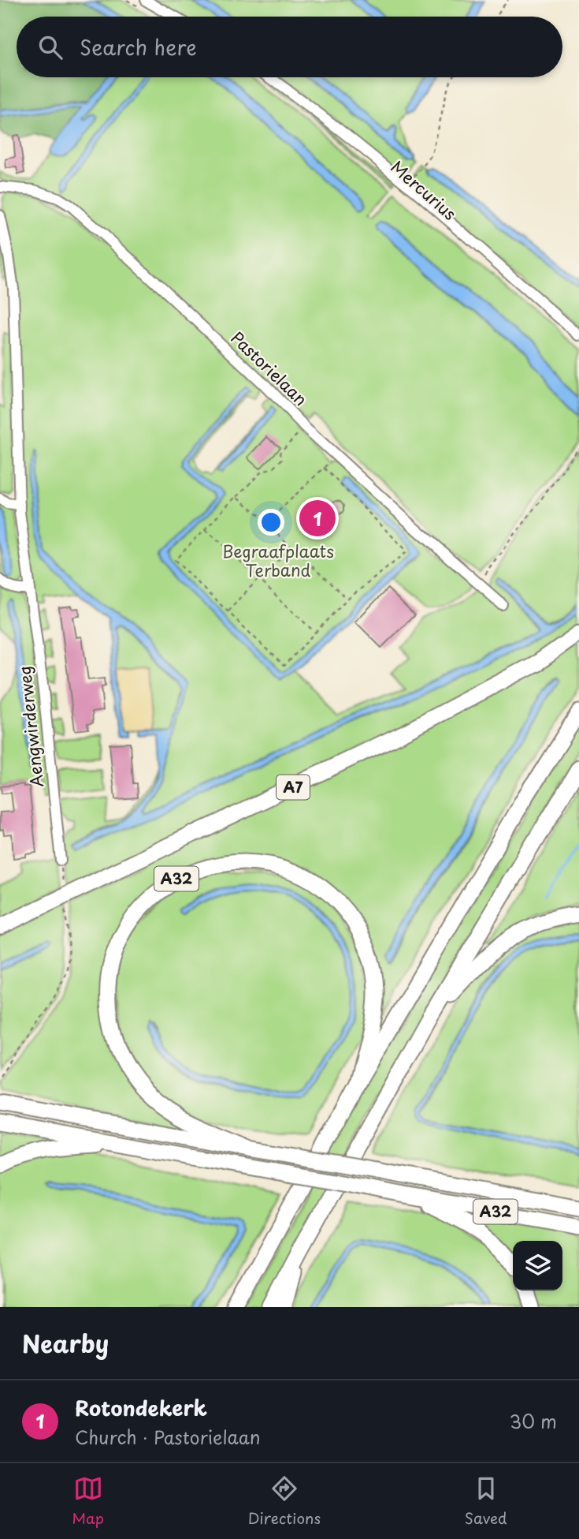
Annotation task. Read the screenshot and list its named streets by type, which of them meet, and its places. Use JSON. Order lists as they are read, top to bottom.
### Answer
{
  "streets": {
    "highway": ["A7", "A32"],
    "street": ["Mercurius", "Pastorielaan", "Aengwirderweg"]
  },
  "parks": ["Begraafplaats Terband"],
  "page": {
    "search": "Search here",
    "pins": "1",
    "heading": "Nearby",
    "list": [
      {
        "mark": "1",
        "name": "Rotondekerk",
        "note": "Church · Pastorielaan",
        "value": "30 m"
      }
    ],
    "nav": ["Map", "Directions", "Saved"]
  }
}
